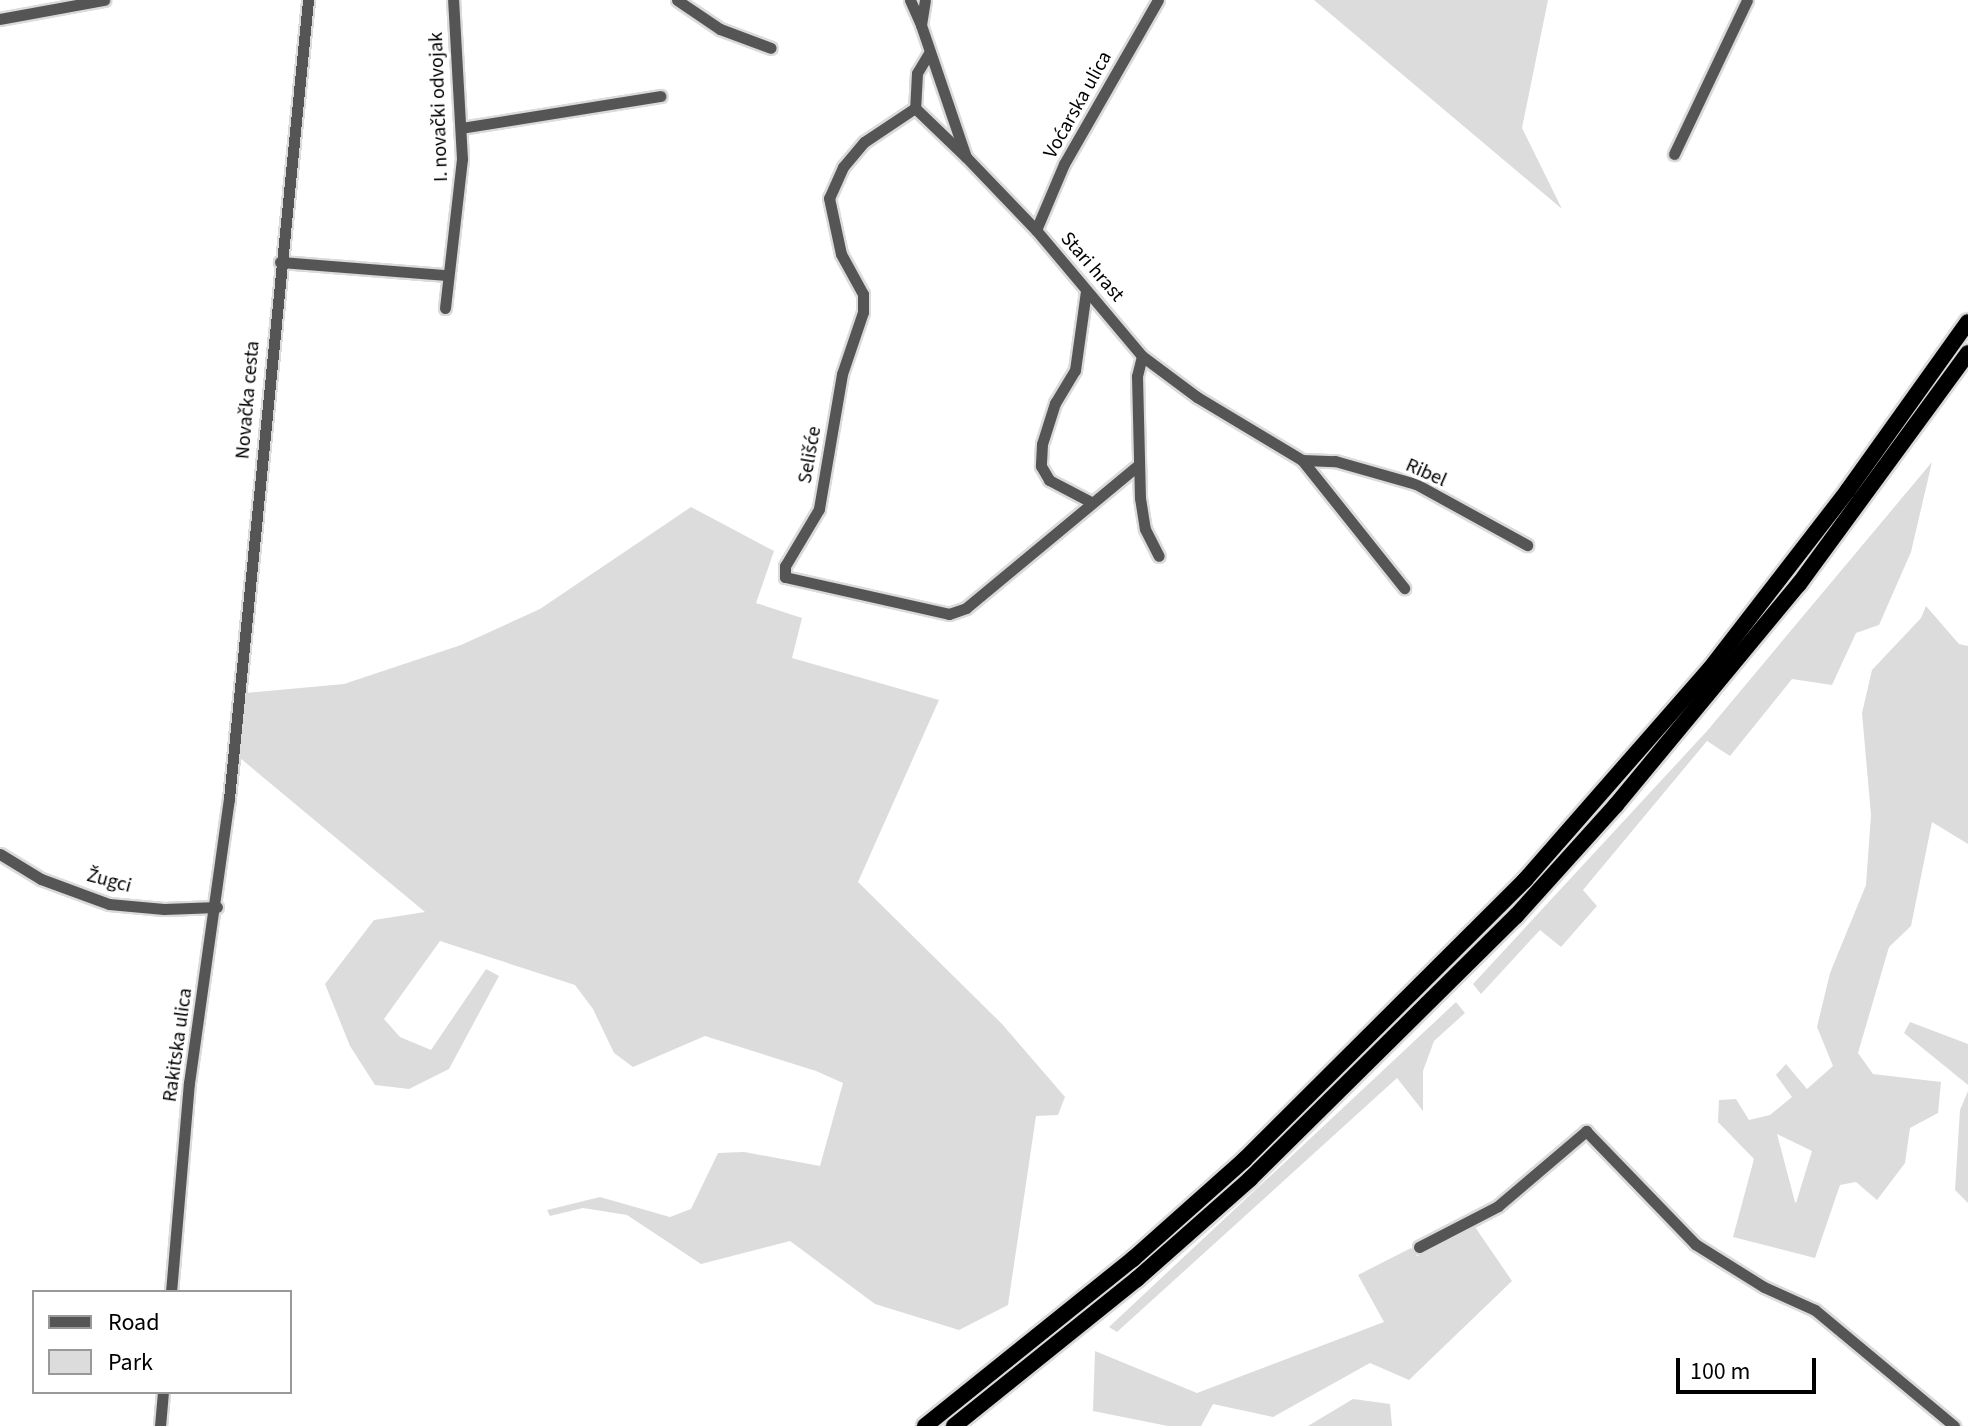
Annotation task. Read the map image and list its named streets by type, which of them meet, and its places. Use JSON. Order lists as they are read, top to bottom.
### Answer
{
  "streets": {
    "street": [
      "Voćarska ulica",
      "I. novački odvojak",
      "Stari hrast",
      "Novačka cesta",
      "Selišće",
      "Ribel",
      "Žugci",
      "Rakitska ulica"
    ]
  },
  "crossings": [
    ["Voćarska ulica", "Stari hrast"],
    ["Stari hrast", "Ribel"],
    ["Novačka cesta", "Rakitska ulica"],
    ["Žugci", "Rakitska ulica"]
  ],
  "legend": ["Road", "Park"],
  "scale_bar": "100 m"
}
